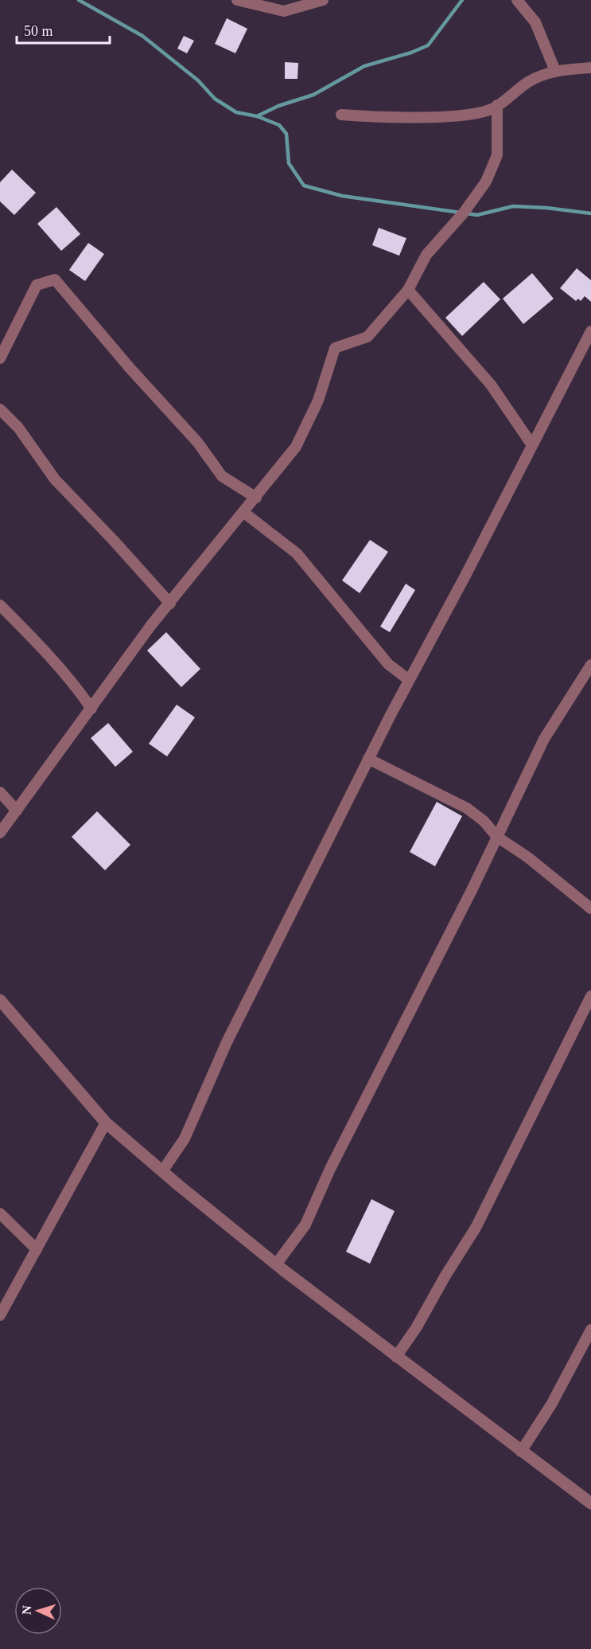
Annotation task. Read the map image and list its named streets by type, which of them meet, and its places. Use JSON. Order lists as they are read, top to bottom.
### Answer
{
  "scale_bar": "50 m",
  "north": "left"
}
